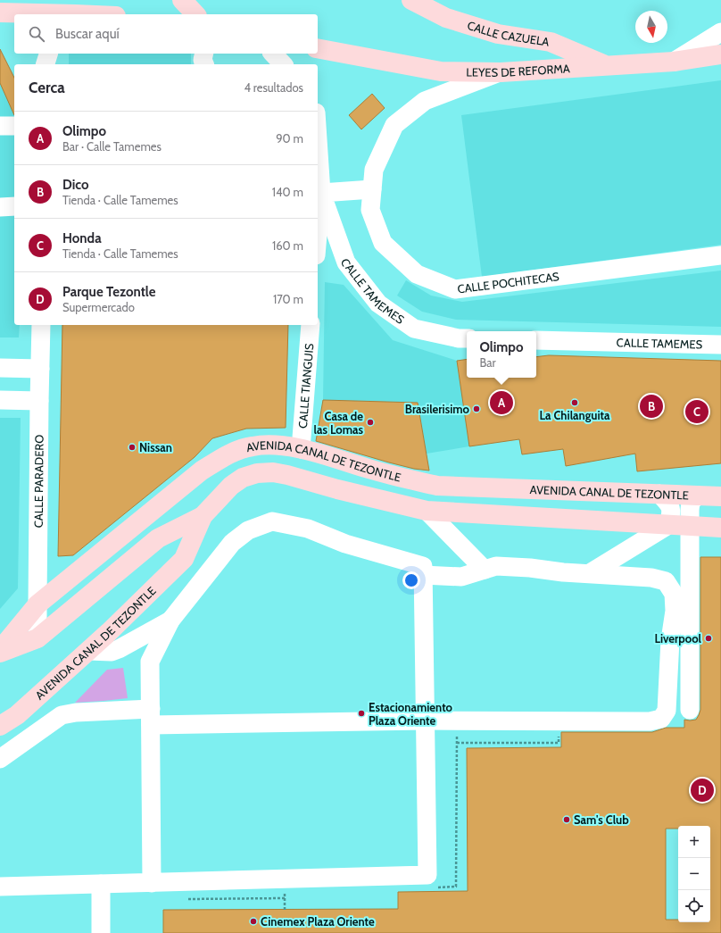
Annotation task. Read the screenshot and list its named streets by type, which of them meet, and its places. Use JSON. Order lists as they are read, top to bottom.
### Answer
{
  "streets": {
    "main road": ["CALLE CAZUELA", "LEYES DE REFORMA", "AVENIDA CANAL DE TEZONTLE"],
    "street": [
      "CALLE POCHITECAS",
      "CALLE TAMEMES",
      "CALLE TIANGUIS",
      "CALLE PARADERO"
    ]
  },
  "crossings": [
    ["CALLE CAZUELA", "LEYES DE REFORMA"],
    ["LEYES DE REFORMA", "CALLE POCHITECAS"],
    ["CALLE TIANGUIS", "AVENIDA CANAL DE TEZONTLE"],
    ["AVENIDA CANAL DE TEZONTLE", "CALLE PARADERO"]
  ],
  "places": [
    "La Chilanguita",
    "Brasilerisimo",
    "Casa de las Lomas",
    "Nissan",
    "Liverpool",
    "Estacionamiento Plaza Oriente",
    "Sam's Club",
    "Cinemex Plaza Oriente"
  ],
  "north": "bottom",
  "page": {
    "search": "Buscar aquí",
    "heading": ["Cerca", "4 resultados"],
    "list": [
      {
        "mark": "A",
        "name": "Olimpo",
        "note": "Bar · Calle Tamemes",
        "value": "90 m"
      },
      {
        "mark": "B",
        "name": "Dico",
        "note": "Tienda · Calle Tamemes",
        "value": "140 m"
      },
      {
        "mark": "C",
        "name": "Honda",
        "note": "Tienda · Calle Tamemes",
        "value": "160 m"
      },
      {
        "mark": "D",
        "name": "Parque Tezontle",
        "note": "Supermercado",
        "value": "170 m"
      }
    ],
    "popup": ["Olimpo", "Bar"],
    "pins": [
      "A",
      "B",
      "C",
      "D"
    ],
    "map_buttons": ["+", "−"]
  }
}
